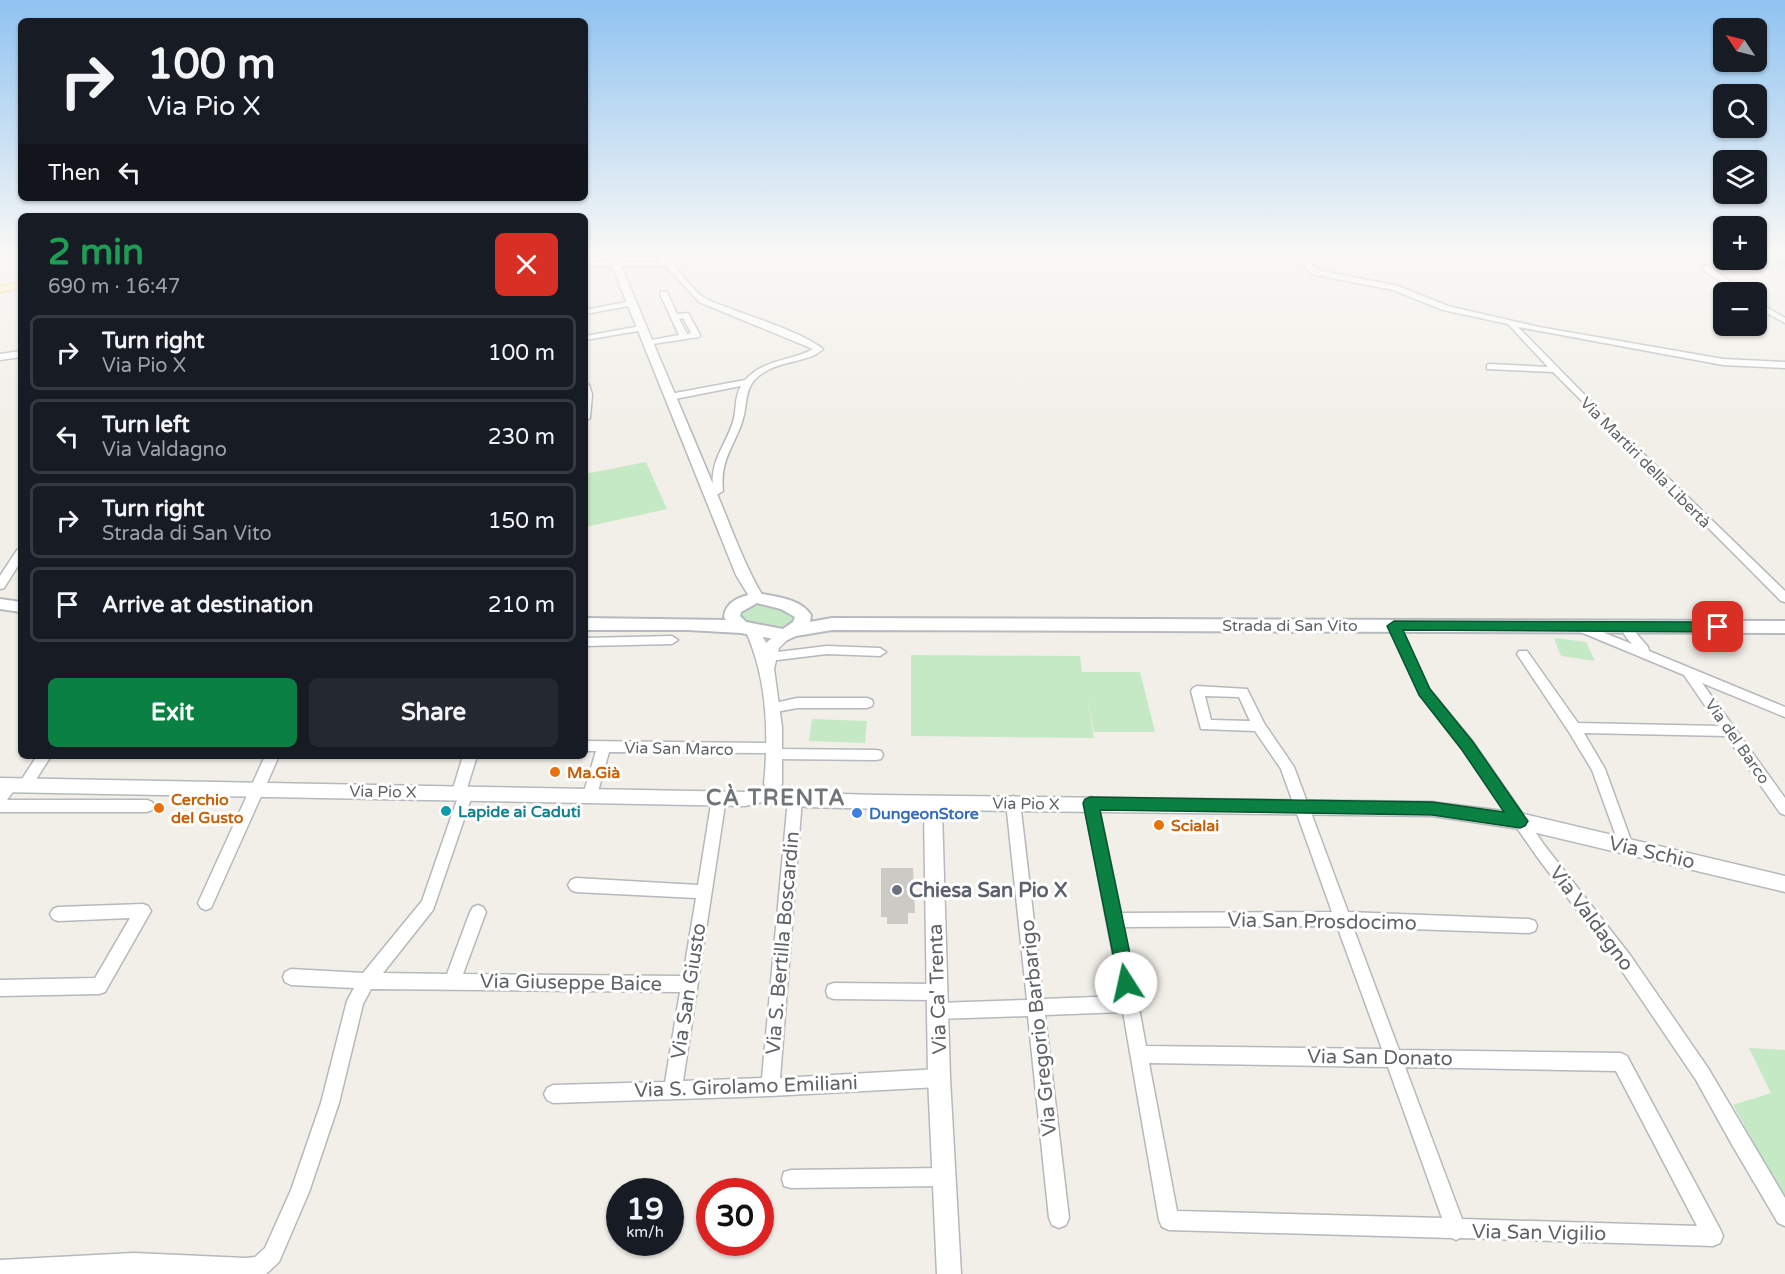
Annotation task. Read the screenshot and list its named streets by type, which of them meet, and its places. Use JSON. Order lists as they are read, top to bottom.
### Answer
{
  "streets": {
    "main road": ["Strada di San Vito"],
    "street": [
      "Via Martiri della Libertà",
      "Via del Barco",
      "Via San Marco",
      "Via Pio X",
      "Via Schio",
      "Via Valdagno",
      "Via San Prosdocimo",
      "Via S. Bertilla Boscardin",
      "Via Giuseppe Baice",
      "Via Ca' Trenta",
      "Via San Giusto",
      "Via Gregorio Barbarigo",
      "Via San Donato",
      "Via S. Girolamo Emiliani",
      "Via San Vigilio"
    ]
  },
  "crossings": [
    ["Strada di San Vito", "Via Valdagno"],
    ["Via Pio X", "Via Schio"],
    ["Via Pio X", "Via Valdagno"],
    ["Via Pio X", "Via S. Bertilla Boscardin"],
    ["Via Pio X", "Via Ca' Trenta"],
    ["Via Pio X", "Via San Giusto"],
    ["Via Pio X", "Via Gregorio Barbarigo"],
    ["Via Schio", "Via Valdagno"],
    ["Via S. Bertilla Boscardin", "Via S. Girolamo Emiliani"],
    ["Via Giuseppe Baice", "Via San Giusto"],
    ["Via Ca' Trenta", "Via S. Girolamo Emiliani"],
    ["Via San Giusto", "Via S. Girolamo Emiliani"],
    ["Via San Donato", "Via San Vigilio"]
  ],
  "districts": ["CÀ TRENTA"],
  "places": [
    "Ma.Già",
    "Cerchio del Gusto",
    "Lapide ai Caduti",
    "DungeonStore",
    "Scialai",
    "Chiesa San Pio X"
  ],
  "north": "top left",
  "page": {
    "map_buttons": ["+", "−"],
    "turn": ["100 m", "Via Pio X"],
    "then": "Then",
    "heading": ["2 min", "690 m · 16:47"],
    "list": [
      {
        "name": "Turn right",
        "note": "Via Pio X",
        "value": "100 m"
      },
      {
        "name": "Turn left",
        "note": "Via Valdagno",
        "value": "230 m"
      },
      {
        "name": "Turn right",
        "note": "Strada di San Vito",
        "value": "150 m"
      },
      {
        "name": "Arrive at destination",
        "value": "210 m"
      }
    ],
    "buttons": ["Exit", "Share"],
    "speed": "19 km/h",
    "limit": "30"
  }
}
